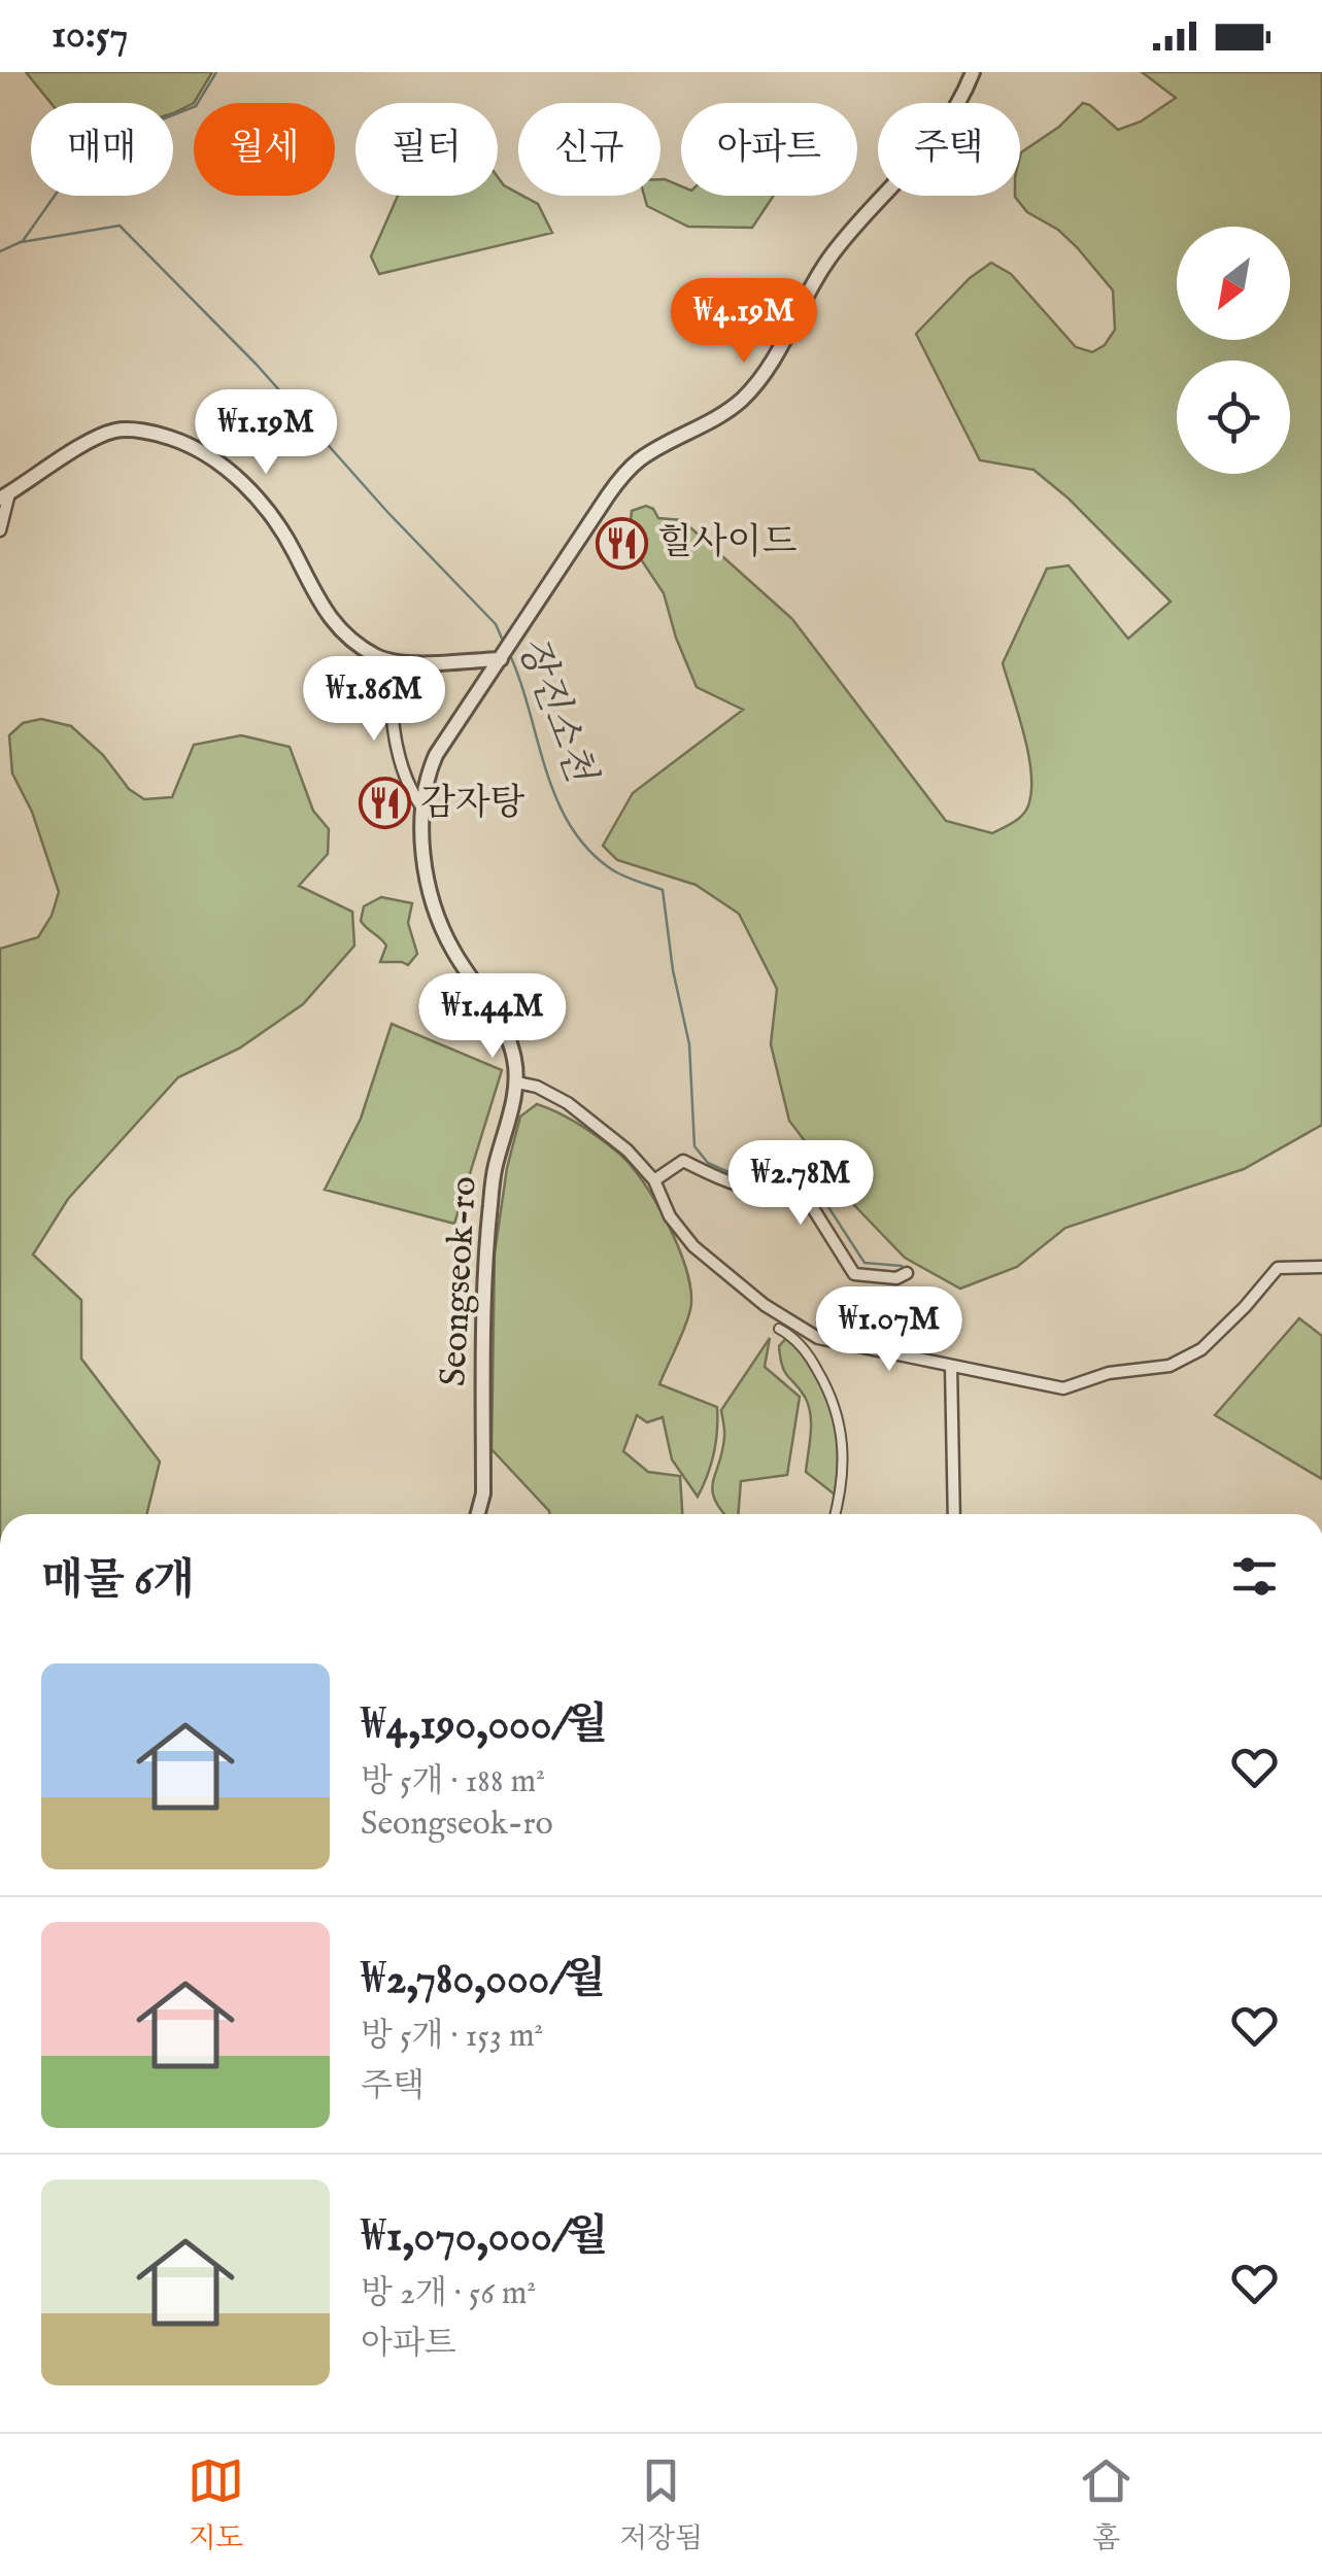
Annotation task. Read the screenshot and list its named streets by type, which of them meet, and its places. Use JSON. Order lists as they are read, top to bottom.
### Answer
{
  "streets": {
    "street": ["Seongseok-ro"]
  },
  "water": ["장진소천"],
  "places": {
    "restaurant": ["힐사이드", "감자탕"]
  },
  "north": "bottom left",
  "page": {
    "status": "10:57",
    "chip": [
      "매매",
      "월세",
      "필터",
      "신규",
      "아파트",
      "주택"
    ],
    "price": [
      "₩4.19M",
      "₩1.19M",
      "₩1.86M",
      "₩1.44M",
      "₩2.78M",
      "₩1.07M"
    ],
    "heading": "매물 6개",
    "list": [
      {
        "name": "₩4,190,000/월",
        "note": "방 5개 · 188 m² · Seongseok-ro"
      },
      {
        "name": "₩2,780,000/월",
        "note": "방 5개 · 153 m² · 주택"
      },
      {
        "name": "₩1,070,000/월",
        "note": "방 2개 · 56 m² · 아파트"
      }
    ],
    "tabs": ["지도", "저장됨", "홈"]
  }
}
